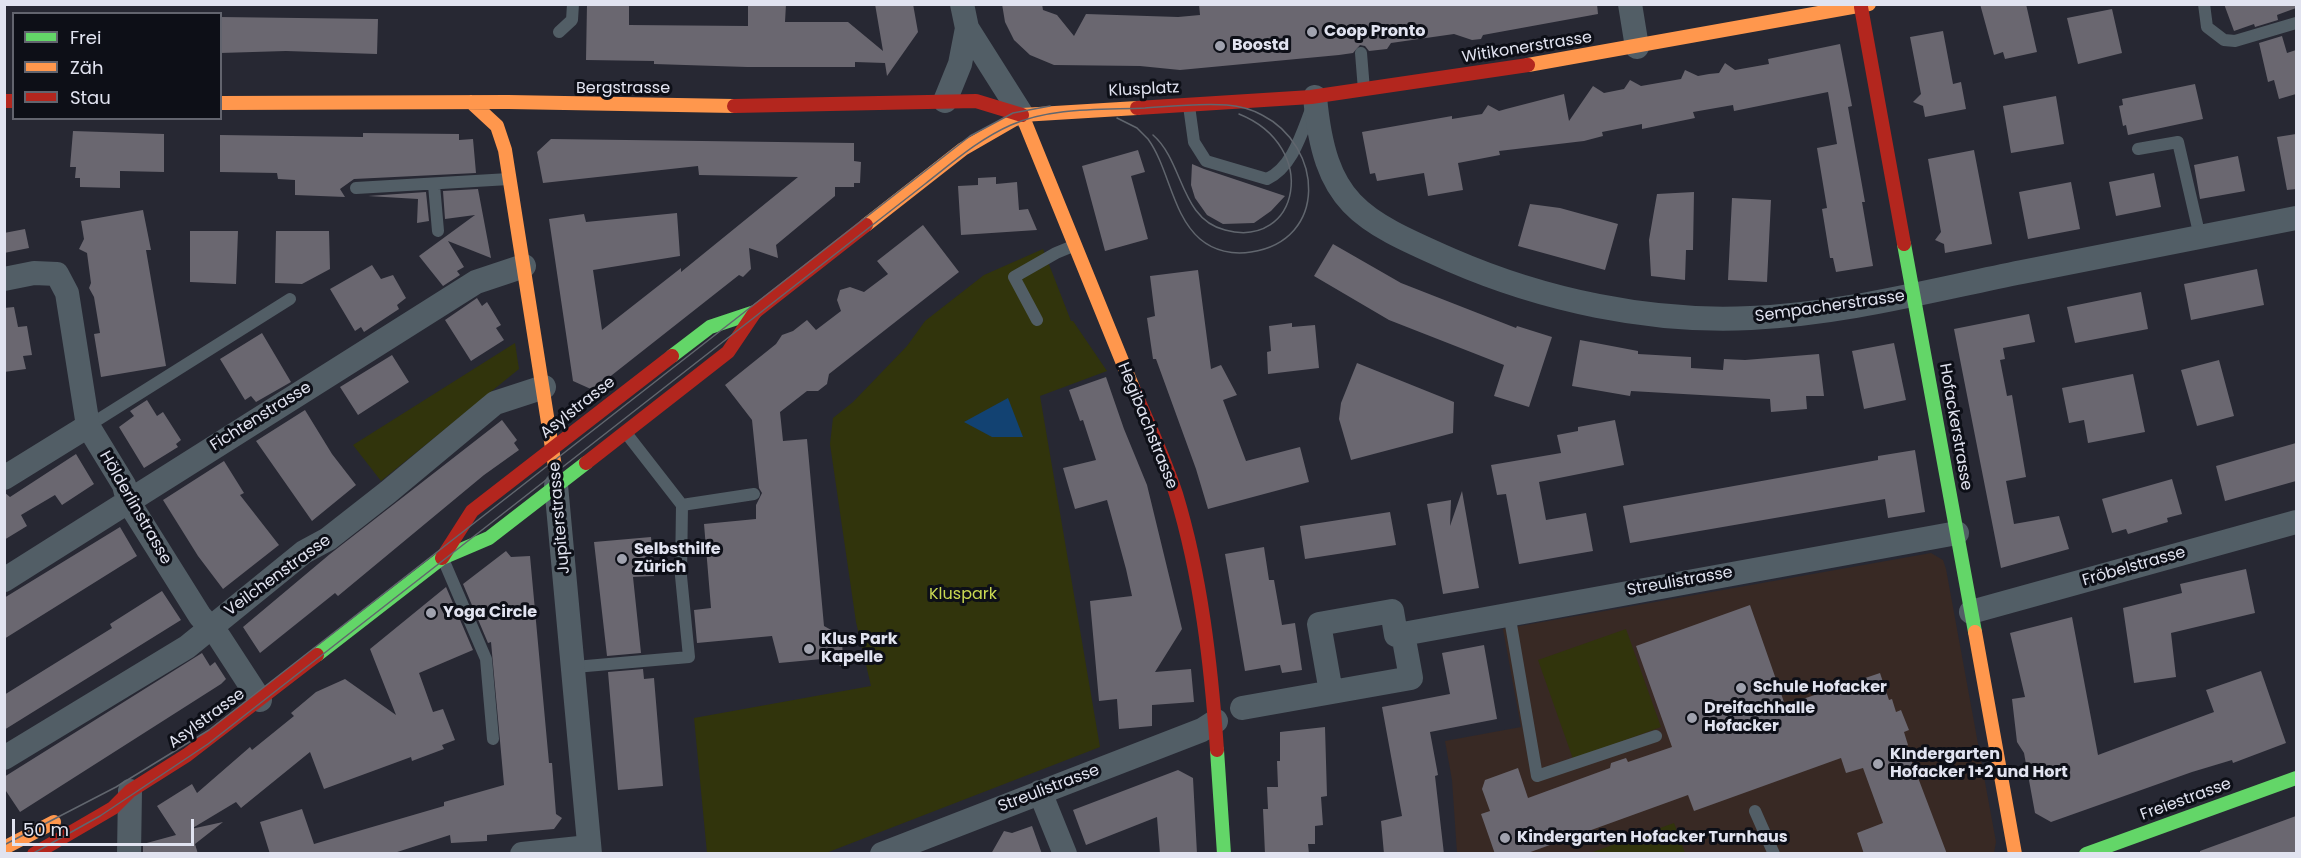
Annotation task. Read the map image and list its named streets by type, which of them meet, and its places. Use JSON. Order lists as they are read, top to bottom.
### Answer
{
  "streets": {
    "main road": [
      "Witikonerstrasse",
      "Bergstrasse",
      "Klusplatz",
      "Asylstrasse",
      "Hegibachstrasse",
      "Hofackerstrasse",
      "Jupiterstrasse",
      "Freiestrasse"
    ],
    "street": [
      "Sempacherstrasse",
      "Fichtenstrasse",
      "Hölderlinstrasse",
      "Fröbelstrasse",
      "Veilchenstrasse",
      "Streulistrasse"
    ]
  },
  "crossings": [
    ["Witikonerstrasse", "Klusplatz"],
    ["Witikonerstrasse", "Sempacherstrasse"],
    ["Witikonerstrasse", "Hofackerstrasse"],
    ["Bergstrasse", "Klusplatz"],
    ["Bergstrasse", "Asylstrasse"],
    ["Bergstrasse", "Hegibachstrasse"],
    ["Bergstrasse", "Jupiterstrasse"],
    ["Klusplatz", "Sempacherstrasse"],
    ["Klusplatz", "Asylstrasse"],
    ["Klusplatz", "Hegibachstrasse"],
    ["Sempacherstrasse", "Hofackerstrasse"],
    ["Asylstrasse", "Hegibachstrasse"],
    ["Asylstrasse", "Hölderlinstrasse"],
    ["Asylstrasse", "Jupiterstrasse"],
    ["Fichtenstrasse", "Hölderlinstrasse"],
    ["Fichtenstrasse", "Jupiterstrasse"],
    ["Hegibachstrasse", "Streulistrasse"],
    ["Hofackerstrasse", "Fröbelstrasse"],
    ["Hofackerstrasse", "Streulistrasse"],
    ["Hölderlinstrasse", "Veilchenstrasse"],
    ["Jupiterstrasse", "Veilchenstrasse"]
  ],
  "parks": ["Kluspark"],
  "places": [
    "Coop Pronto",
    "Boostd",
    "Selbsthilfe Zürich",
    "Yoga Circle",
    "Klus Park Kapelle",
    "Schule Hofacker",
    "Dreifachhalle Hofacker",
    "KIndergarten Hofacker 1+2 und Hort",
    "Kindergarten Hofacker Turnhaus"
  ],
  "legend": ["Frei", "Zäh", "Stau"],
  "scale_bar": "50 m"
}
